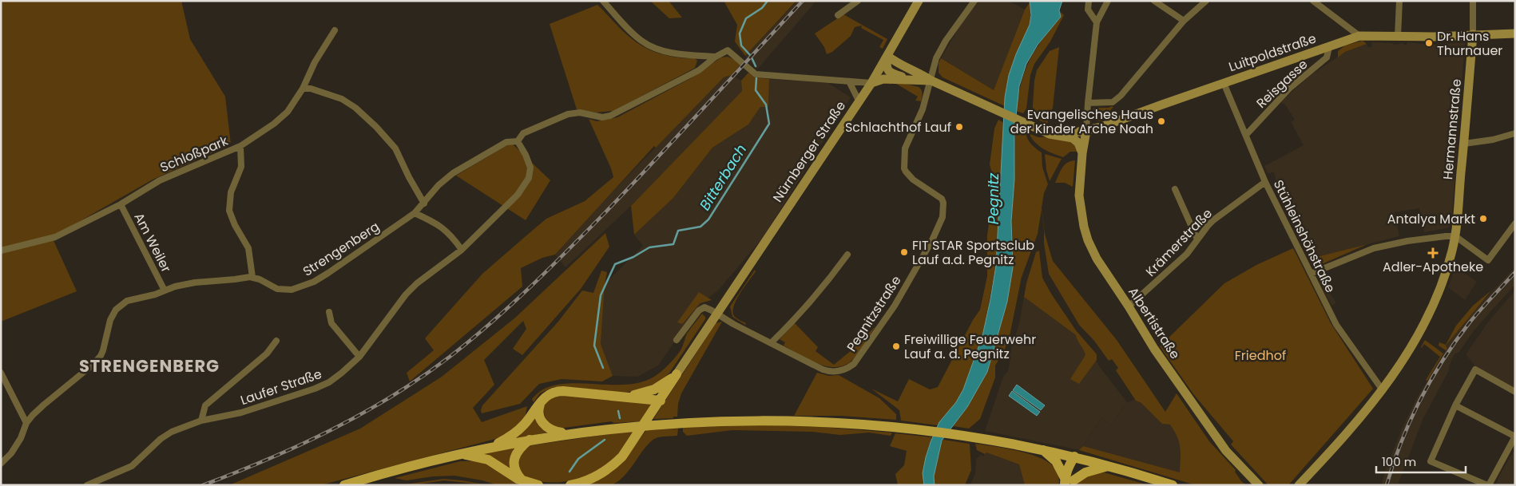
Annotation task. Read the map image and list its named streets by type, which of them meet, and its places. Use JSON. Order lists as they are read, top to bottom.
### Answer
{
  "streets": {
    "main road": [
      "Luitpoldstraße",
      "Hermannstraße",
      "Nürnberger Straße",
      "Albertistraße"
    ],
    "street": [
      "Reisgasse",
      "Schloßpark",
      "Stühleinshöhstraße",
      "Am Weiler",
      "Krämerstraße",
      "Strengenberg",
      "Pegnitzstraße",
      "Laufer Straße"
    ]
  },
  "crossings": [
    ["Luitpoldstraße", "Reisgasse"],
    ["Luitpoldstraße", "Hermannstraße"],
    ["Luitpoldstraße", "Stühleinshöhstraße"],
    ["Luitpoldstraße", "Albertistraße"],
    ["Reisgasse", "Stühleinshöhstraße"],
    ["Hermannstraße", "Stühleinshöhstraße"],
    ["Nürnberger Straße", "Pegnitzstraße"],
    ["Schloßpark", "Am Weiler"],
    ["Schloßpark", "Strengenberg"],
    ["Stühleinshöhstraße", "Krämerstraße"],
    ["Krämerstraße", "Albertistraße"],
    ["Strengenberg", "Laufer Straße"]
  ],
  "districts": ["STRENGENBERG"],
  "water": ["Bitterbach", "Pegnitz"],
  "parks": ["Friedhof"],
  "places": {
    "other": [
      "Dr. Hans Thurnauer",
      "Evangelisches Haus der Kinder Arche Noah",
      "Schlachthof Lauf",
      "Antalya Markt",
      "FIT STAR Sportsclub Lauf a.d. Pegnitz",
      "Freiwillige Feuerwehr Lauf a. d. Pegnitz"
    ],
    "health": ["Adler-Apotheke"]
  },
  "scale_bar": "100 m"
}
